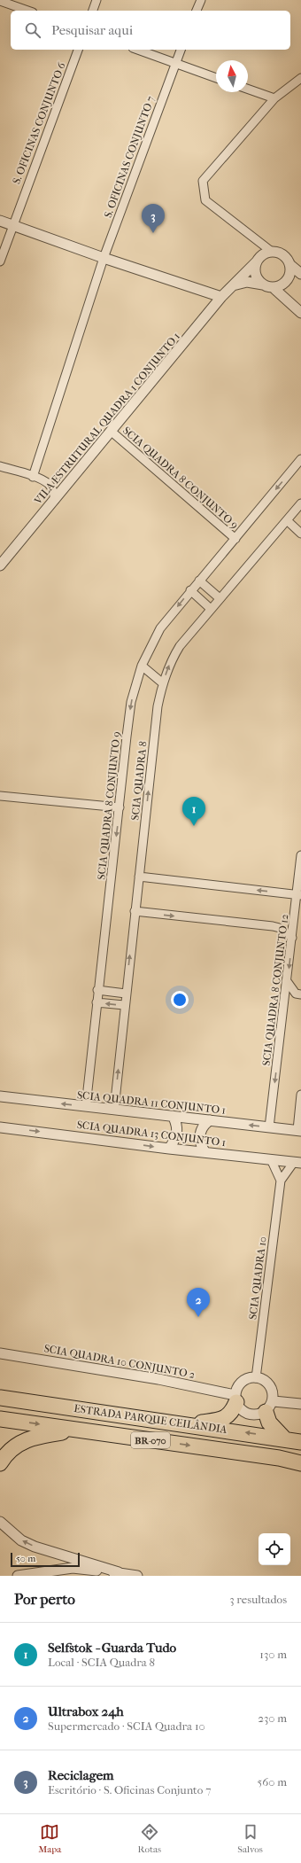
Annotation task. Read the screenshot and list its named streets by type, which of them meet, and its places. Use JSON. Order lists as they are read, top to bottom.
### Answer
{
  "streets": {
    "highway": ["ESTRADA PARQUE CEILÂNDIA", "BR-070"],
    "street": [
      "S. OFICINAS CONJUNTO 6",
      "S. OFICINAS CONJUNTO 7",
      "VILA ESTRUTURAL QUADRA 1 CONJUNTO 1",
      "SCIA QUADRA 8 CONJUNTO 9",
      "SCIA QUADRA 8",
      "SCIA QUADRA 8 CONJUNTO 12",
      "SCIA QUADRA 11 CONJUNTO 1",
      "SCIA QUADRA 13 CONJUNTO 1",
      "SCIA QUADRA 10",
      "SCIA QUADRA 10 CONJUNTO 2"
    ]
  },
  "crossings": [
    ["VILA ESTRUTURAL QUADRA 1 CONJUNTO 1", "SCIA QUADRA 8 CONJUNTO 9"],
    ["SCIA QUADRA 8 CONJUNTO 9", "SCIA QUADRA 11 CONJUNTO 1"],
    ["SCIA QUADRA 8", "SCIA QUADRA 11 CONJUNTO 1"],
    ["SCIA QUADRA 8 CONJUNTO 12", "SCIA QUADRA 11 CONJUNTO 1"],
    ["SCIA QUADRA 13 CONJUNTO 1", "SCIA QUADRA 10"],
    ["SCIA QUADRA 10", "SCIA QUADRA 10 CONJUNTO 2"]
  ],
  "one_way": [
    "SCIA QUADRA 8 CONJUNTO 9",
    "SCIA QUADRA 8",
    "SCIA QUADRA 8 CONJUNTO 12",
    "SCIA QUADRA 11 CONJUNTO 1",
    "SCIA QUADRA 13 CONJUNTO 1"
  ],
  "scale_bar": "50 m",
  "north": "top",
  "page": {
    "search": "Pesquisar aqui",
    "pins": ["3", "1", "2"],
    "scale": "50 m",
    "heading": ["Por perto", "3 resultados"],
    "list": [
      {
        "mark": "1",
        "name": "Selfstok - Guarda Tudo",
        "note": "Local · SCIA Quadra 8",
        "value": "130 m"
      },
      {
        "mark": "2",
        "name": "Ultrabox 24h",
        "note": "Supermercado · SCIA Quadra 10",
        "value": "230 m"
      },
      {
        "mark": "3",
        "name": "Reciclagem",
        "note": "Escritório · S. Oficinas Conjunto 7",
        "value": "560 m"
      }
    ],
    "nav": ["Mapa", "Rotas", "Salvos"]
  }
}
